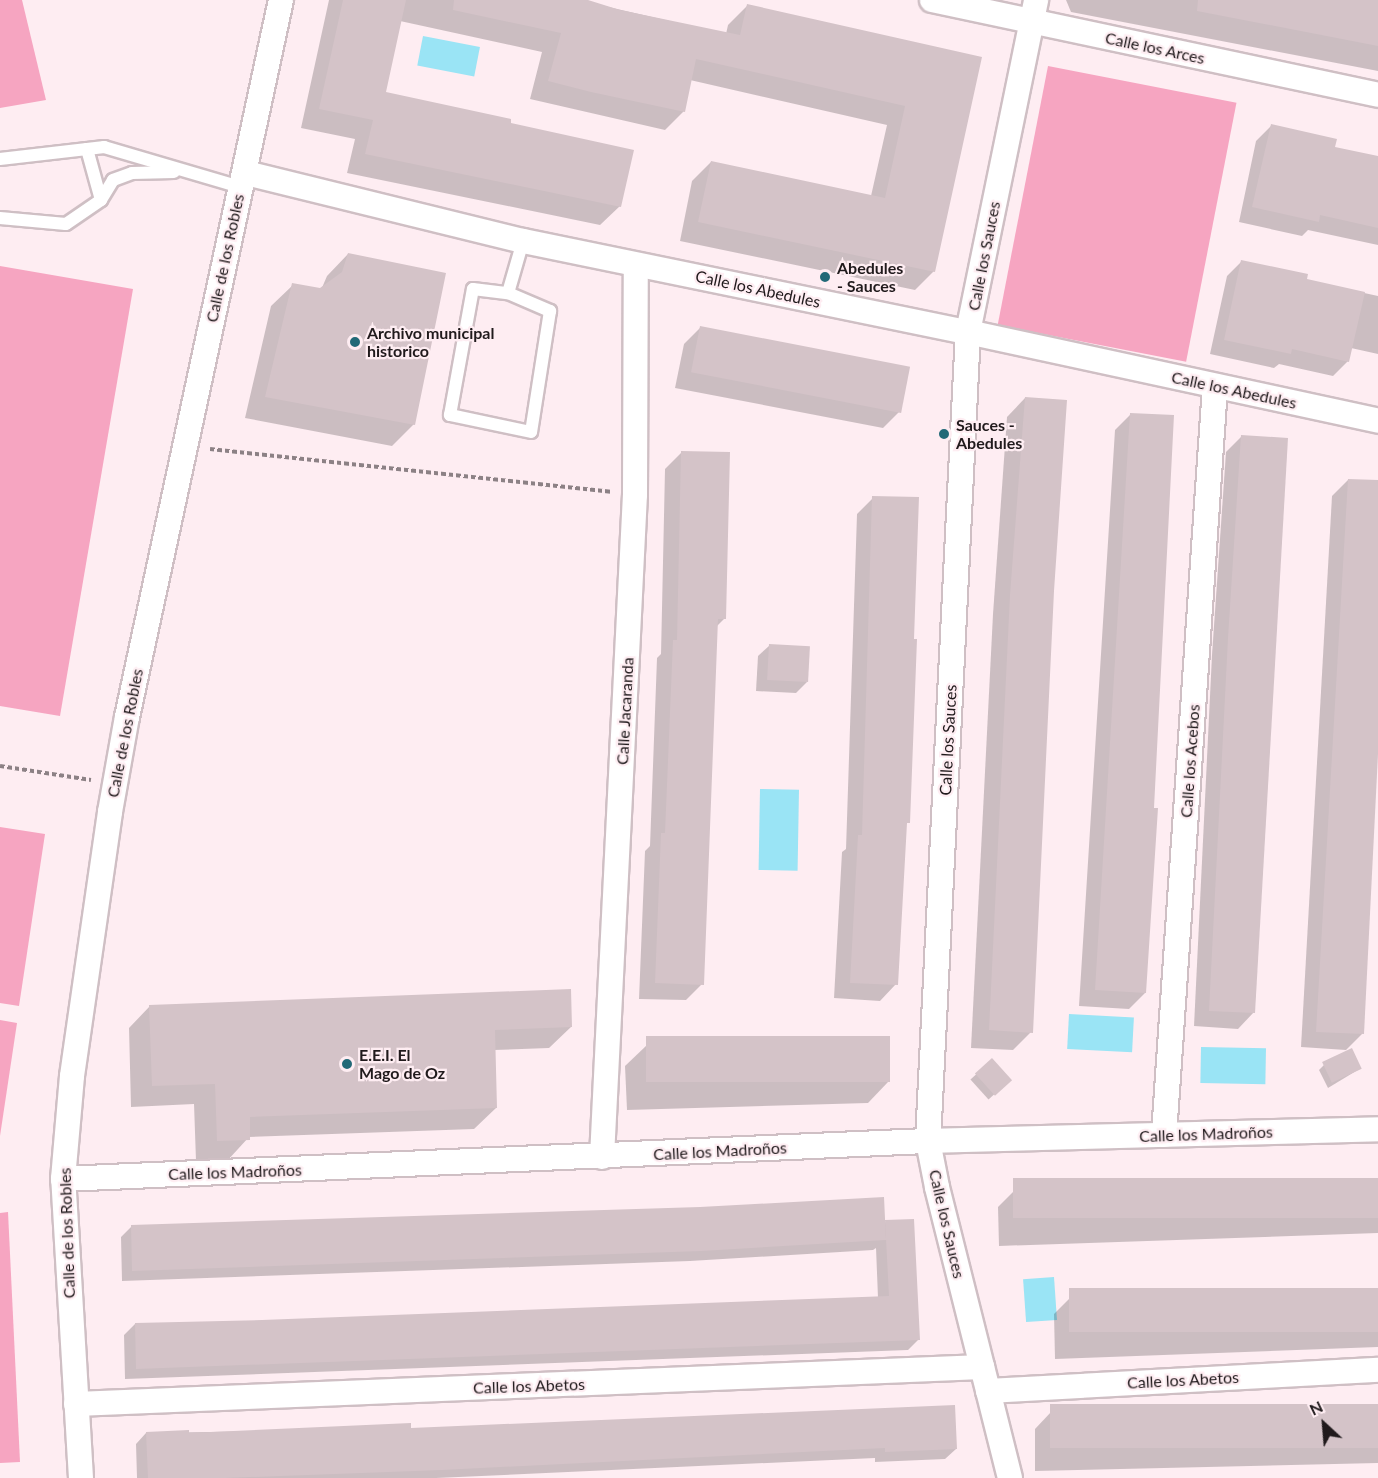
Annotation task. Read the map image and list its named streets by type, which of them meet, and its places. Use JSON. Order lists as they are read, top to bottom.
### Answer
{
  "streets": {
    "street": [
      "Calle los Arces",
      "Calle los Sauces",
      "Calle de los Robles",
      "Calle los Abedules",
      "Calle Jacaranda",
      "Calle los Acebos",
      "Calle los Madroños",
      "Calle los Abetos"
    ]
  },
  "crossings": [
    ["Calle los Arces", "Calle los Sauces"],
    ["Calle los Sauces", "Calle los Abedules"],
    ["Calle los Sauces", "Calle los Madroños"],
    ["Calle los Sauces", "Calle los Abetos"],
    ["Calle de los Robles", "Calle los Abedules"],
    ["Calle de los Robles", "Calle los Madroños"],
    ["Calle de los Robles", "Calle los Abetos"],
    ["Calle los Abedules", "Calle Jacaranda"],
    ["Calle los Abedules", "Calle los Acebos"],
    ["Calle Jacaranda", "Calle los Madroños"],
    ["Calle los Acebos", "Calle los Madroños"]
  ],
  "places": [
    "Abedules - Sauces",
    "Archivo municipal historico",
    "Sauces - Abedules",
    "E.E.I. El Mago de Oz"
  ],
  "north": "top left"
}
